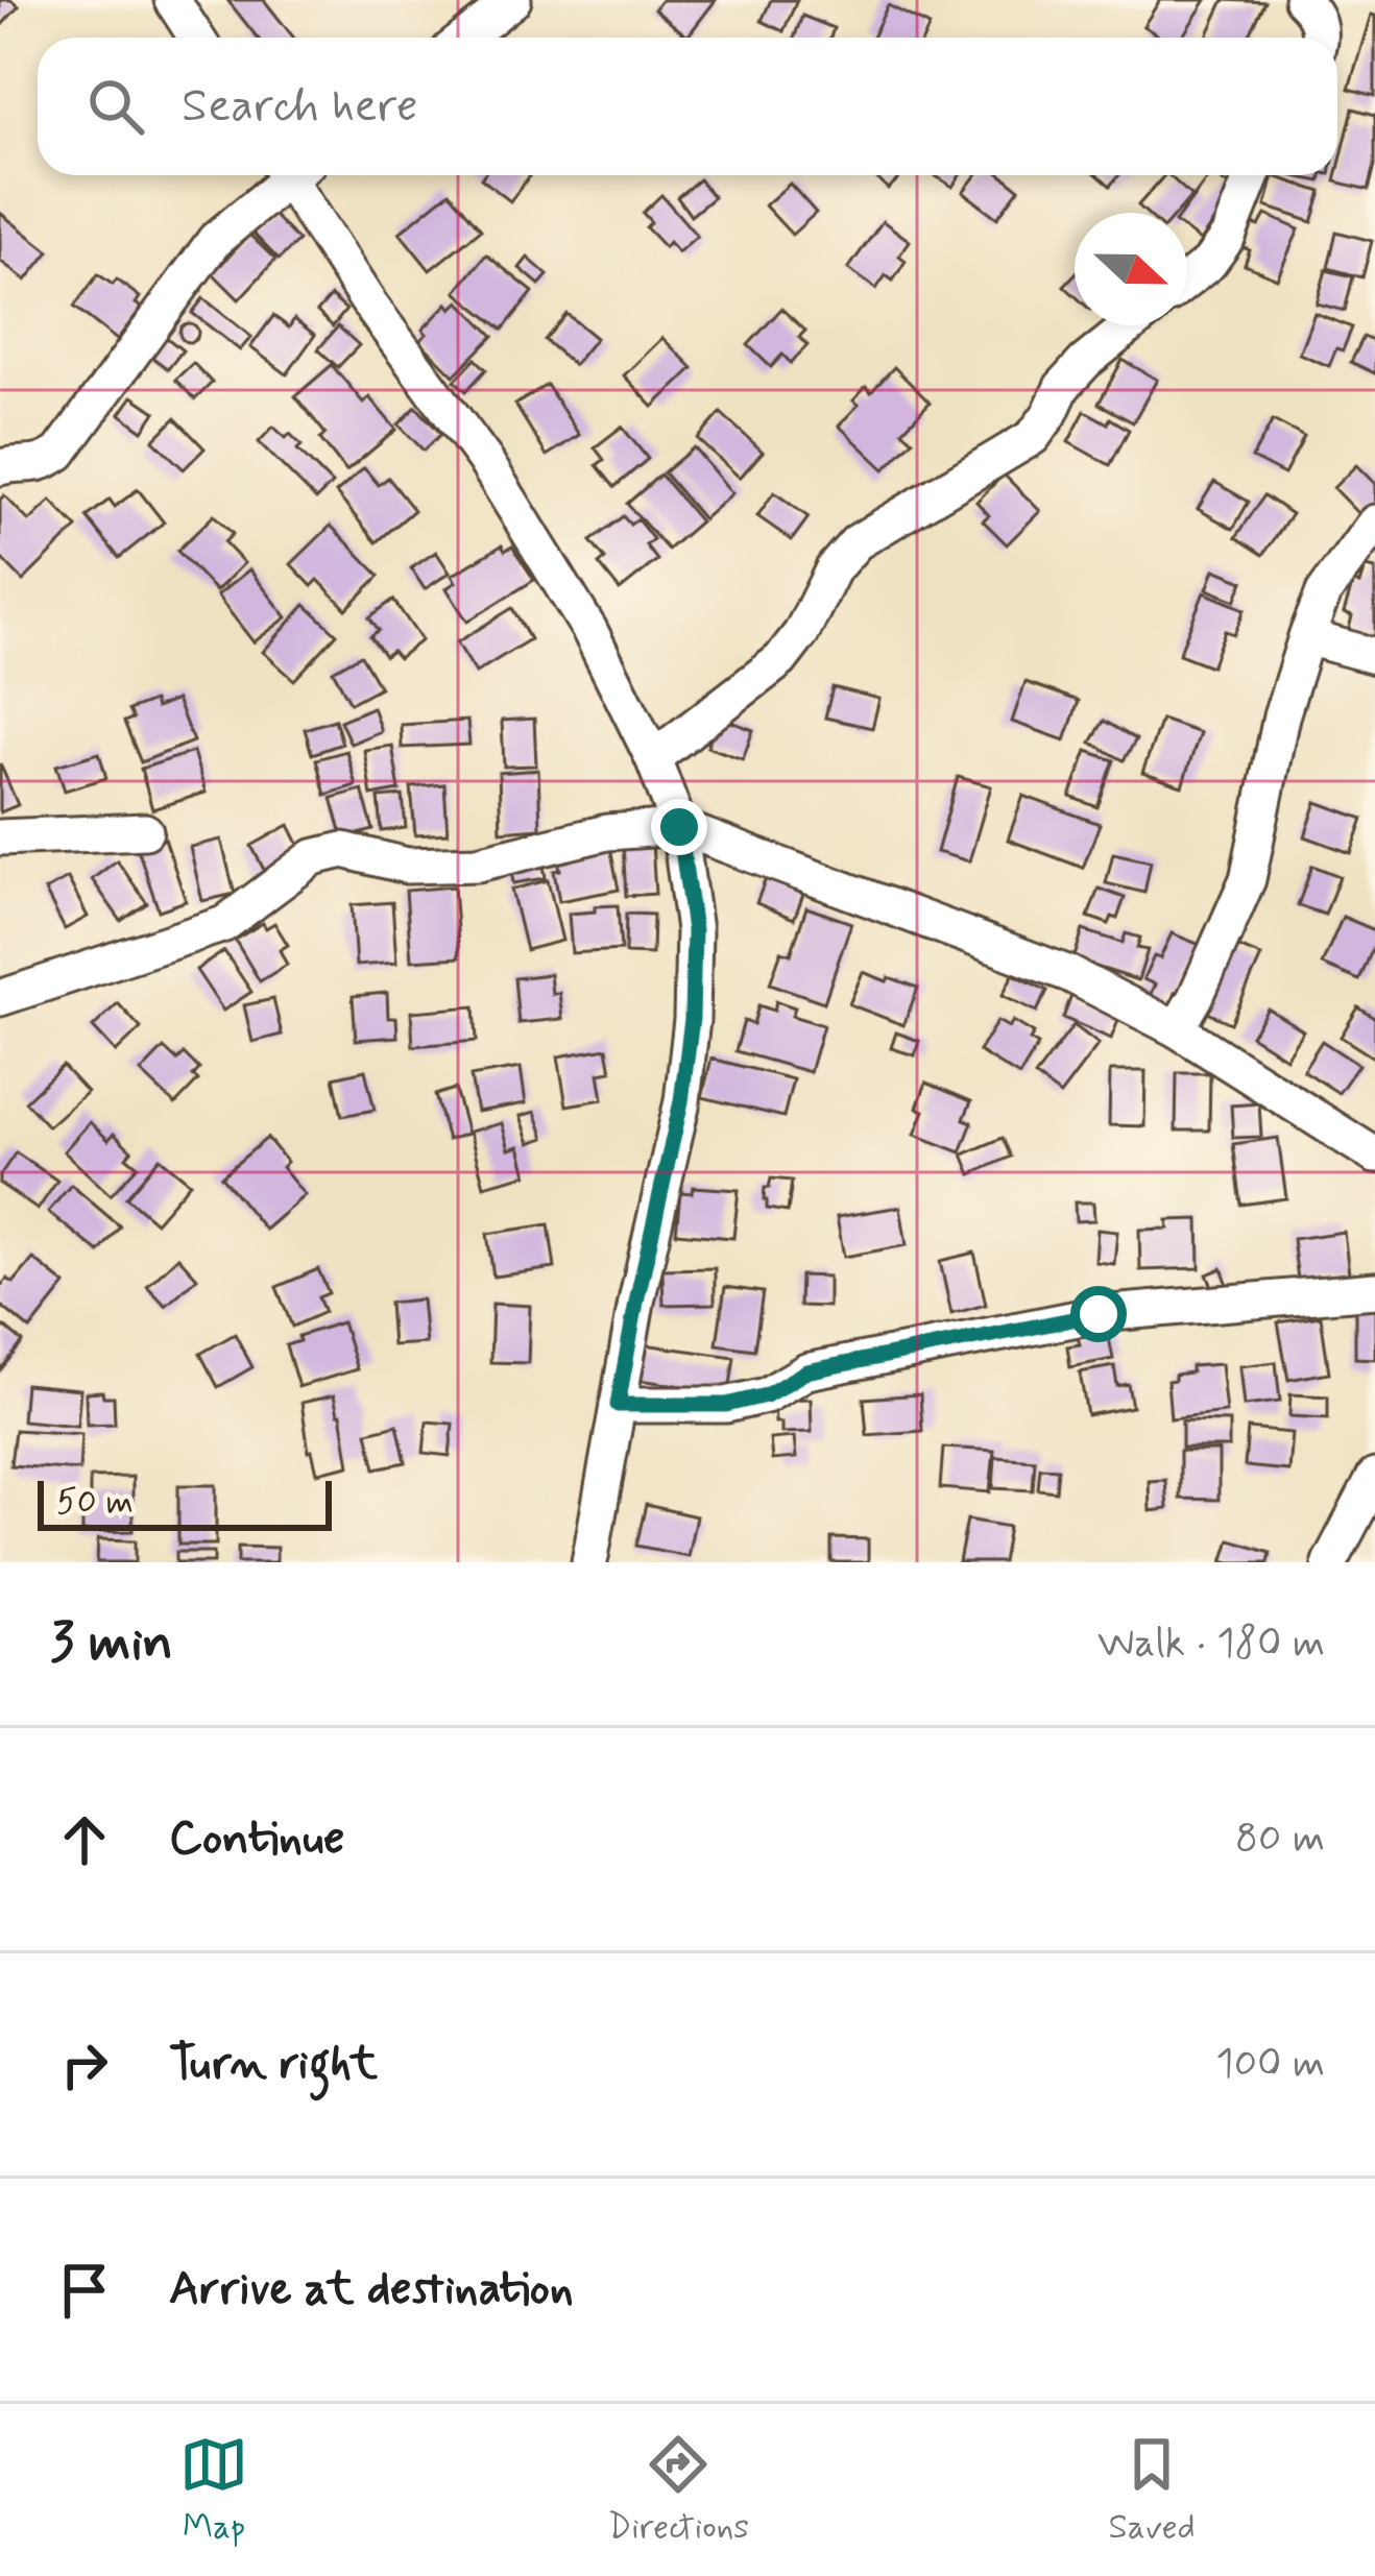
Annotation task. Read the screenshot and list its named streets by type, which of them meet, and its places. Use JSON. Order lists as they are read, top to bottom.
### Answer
{
  "scale_bar": "50 m",
  "north": "right",
  "page": {
    "search": "Search here",
    "scale": "50 m",
    "heading": ["3 min", "Walk · 180 m"],
    "list": [
      ["Continue", "80 m"],
      ["Turn right", "100 m"],
      "Arrive at destination"
    ],
    "nav": ["Map", "Directions", "Saved"]
  }
}
